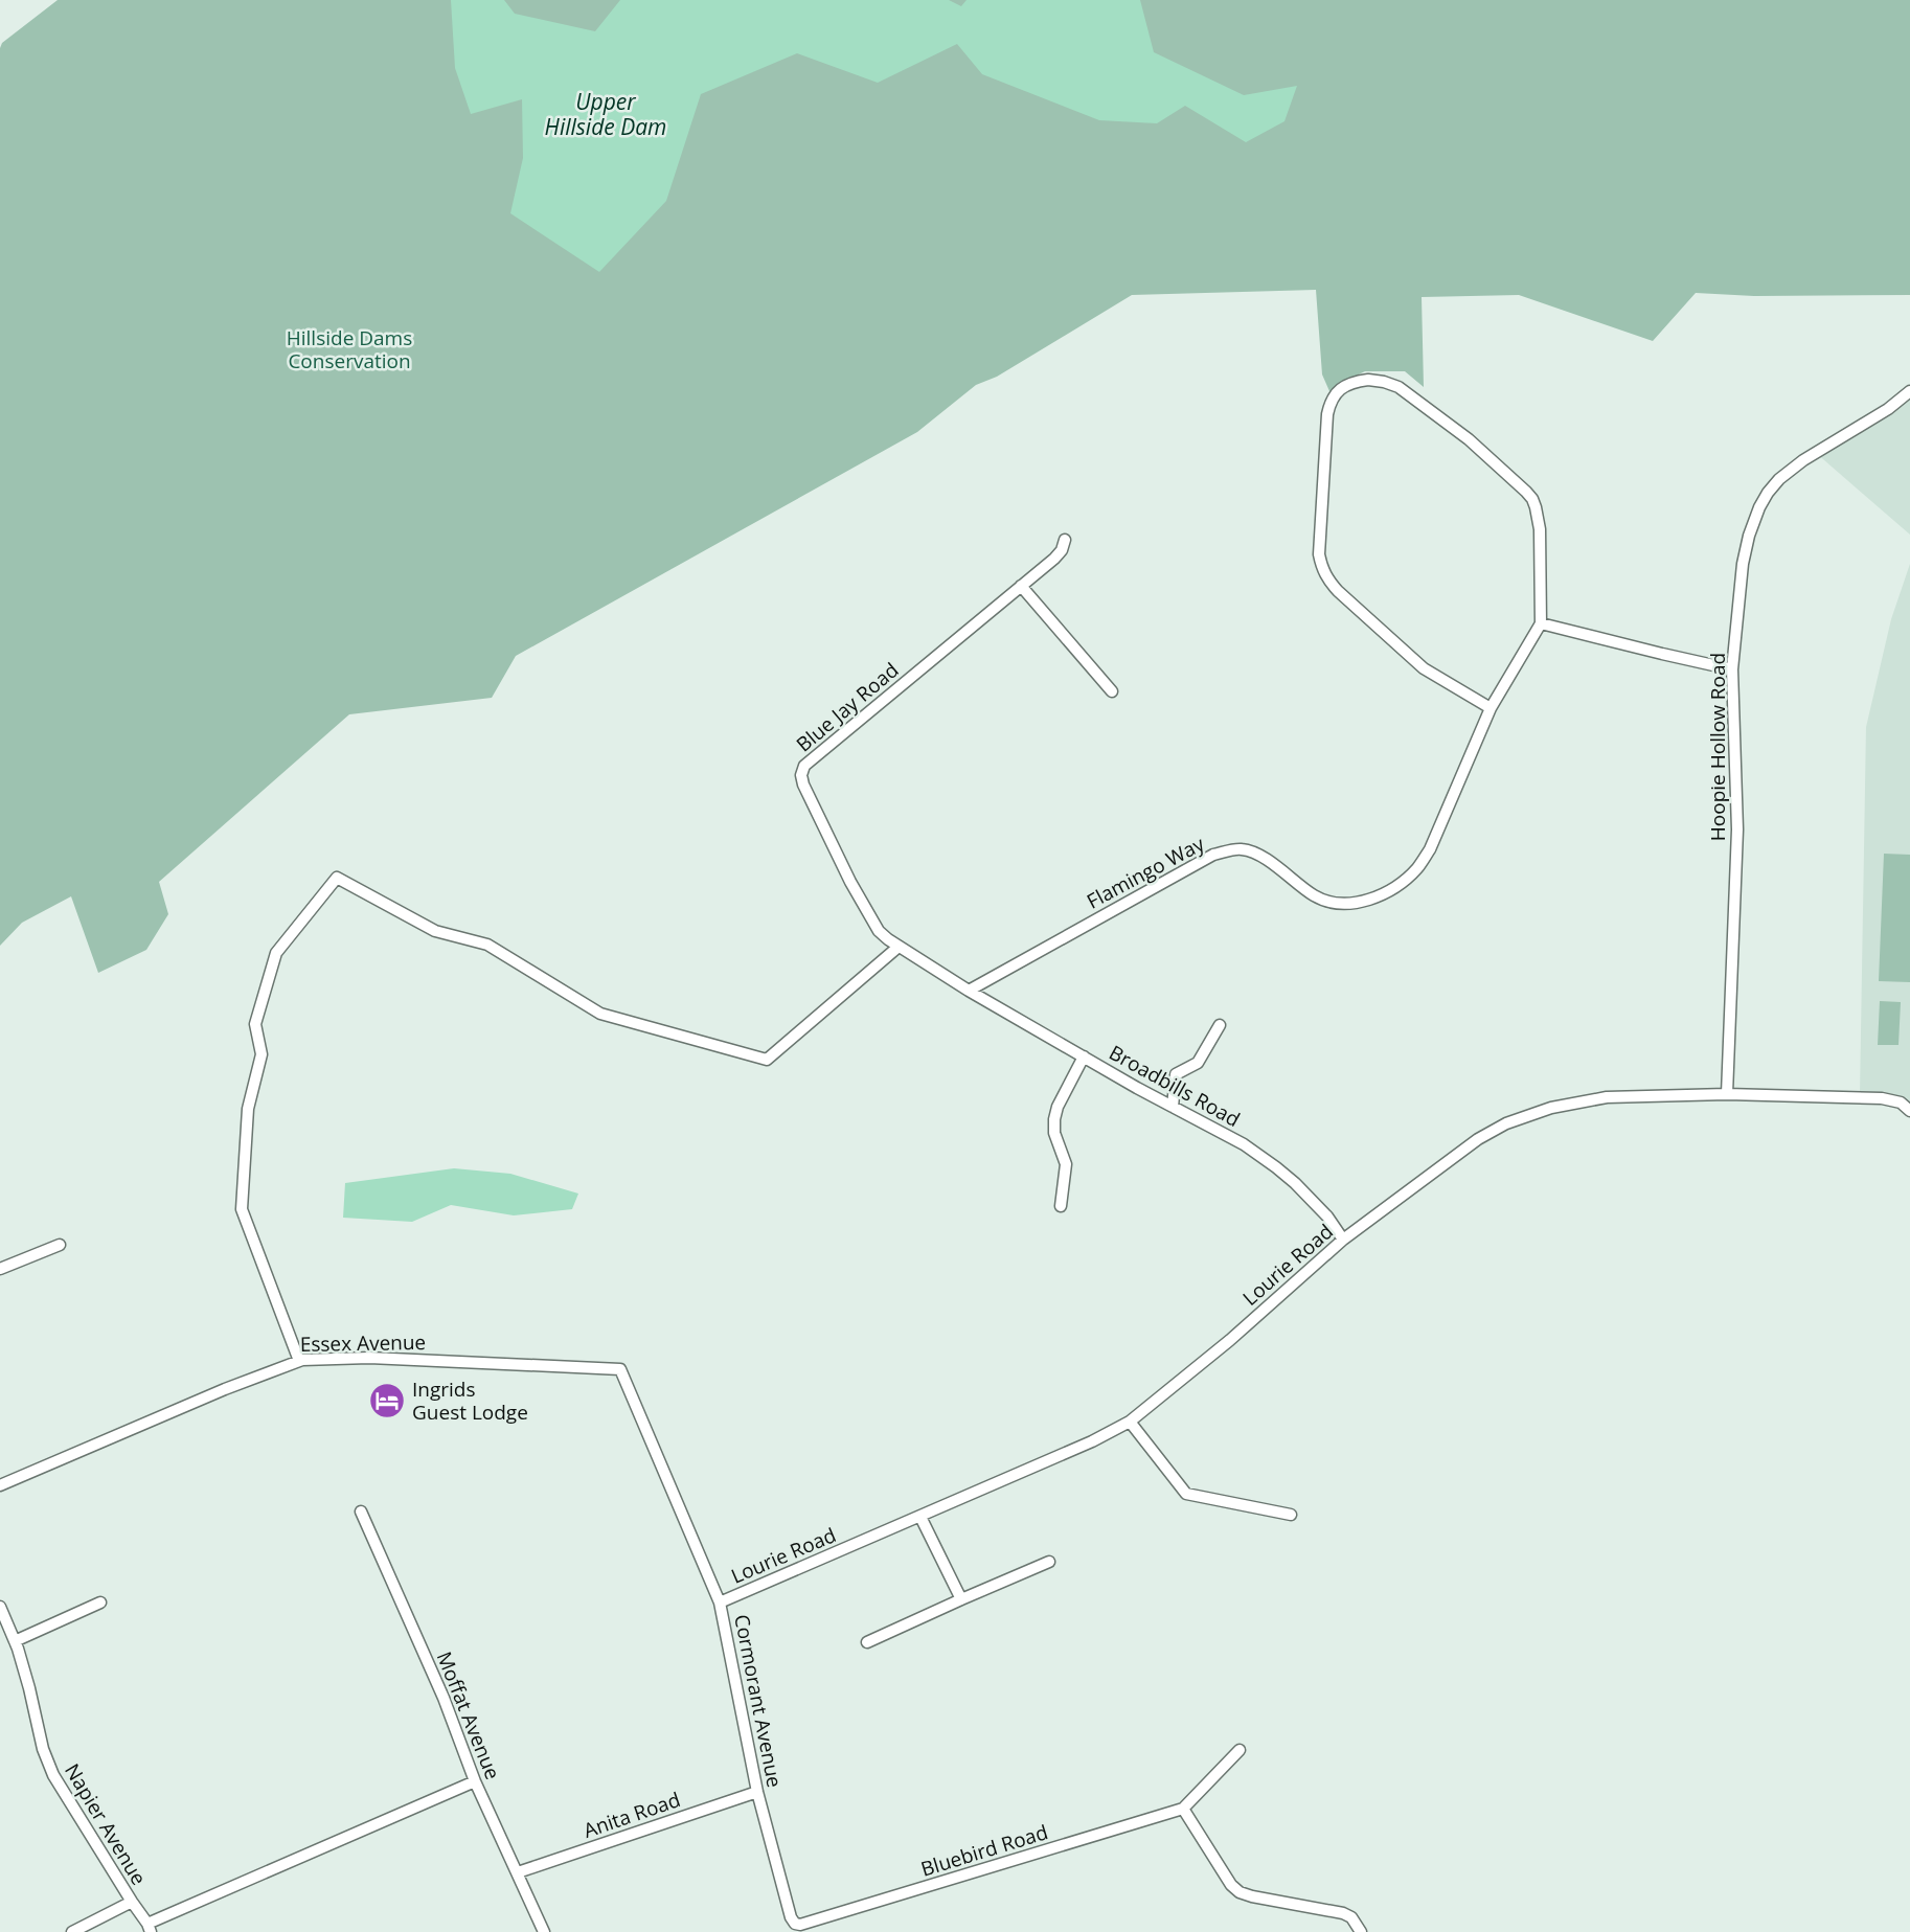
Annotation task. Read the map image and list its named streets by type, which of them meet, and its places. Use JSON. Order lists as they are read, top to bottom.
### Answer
{
  "streets": {
    "street": [
      "Blue Jay Road",
      "Hoopie Hollow Road",
      "Flamingo Way",
      "Broadbills Road",
      "Lourie Road",
      "Essex Avenue",
      "Cormorant Avenue",
      "Moffat Avenue",
      "Anita Road",
      "Napier Avenue",
      "Bluebird Road"
    ]
  },
  "crossings": [
    ["Blue Jay Road", "Flamingo Way"],
    ["Blue Jay Road", "Broadbills Road"],
    ["Hoopie Hollow Road", "Lourie Road"],
    ["Flamingo Way", "Broadbills Road"],
    ["Broadbills Road", "Lourie Road"],
    ["Lourie Road", "Cormorant Avenue"],
    ["Essex Avenue", "Cormorant Avenue"],
    ["Cormorant Avenue", "Anita Road"],
    ["Cormorant Avenue", "Bluebird Road"],
    ["Moffat Avenue", "Anita Road"]
  ],
  "water": ["Upper Hillside Dam"],
  "parks": ["Hillside Dams Conservation"],
  "places": {
    "hotel": ["Ingrids Guest Lodge"]
  }
}
